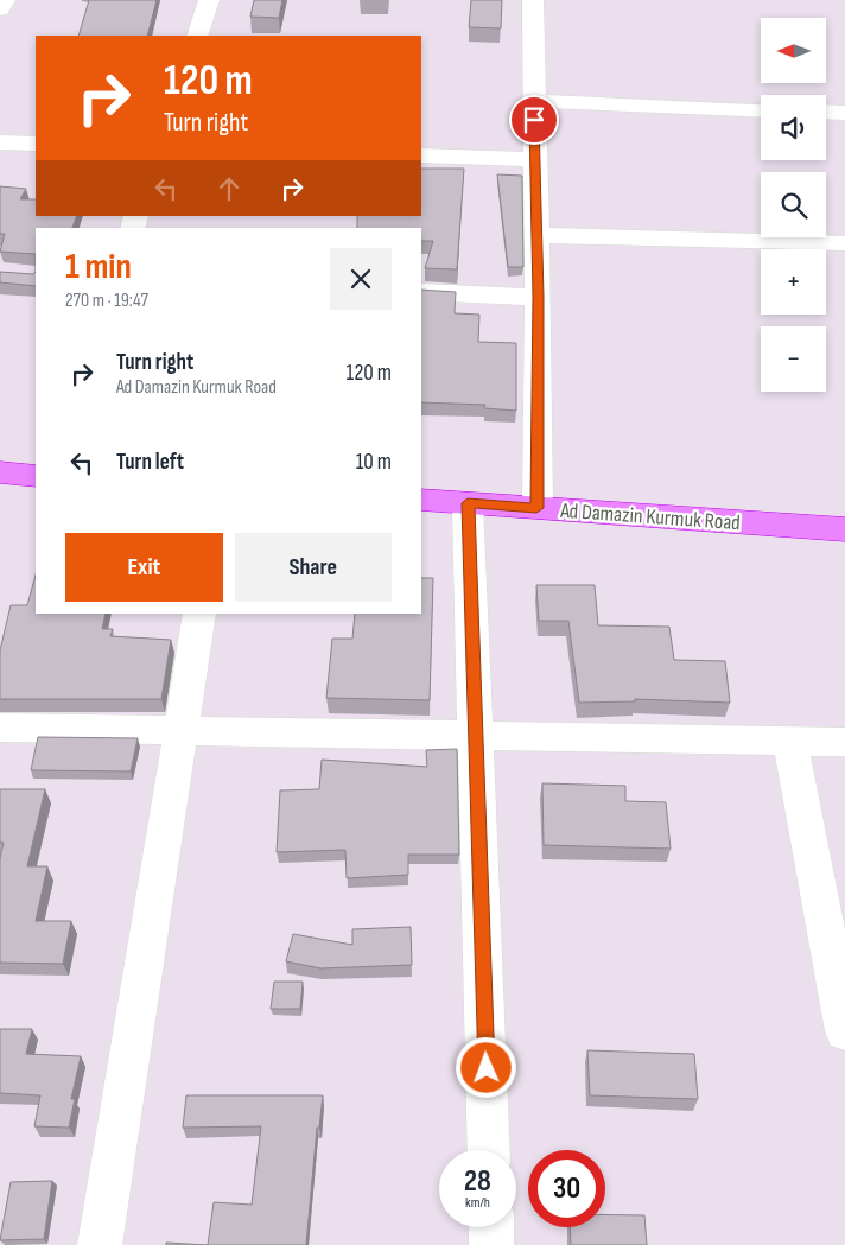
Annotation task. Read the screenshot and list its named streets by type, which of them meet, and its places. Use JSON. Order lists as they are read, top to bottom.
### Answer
{
  "streets": {
    "highway": ["Ad Damazin Kurmuk Road"]
  },
  "north": "left",
  "page": {
    "map_buttons": ["+", "−"],
    "turn": ["120 m", "Turn right"],
    "heading": ["1 min", "270 m · 19:47"],
    "list": [
      {
        "name": "Turn right",
        "note": "Ad Damazin Kurmuk Road",
        "value": "120 m"
      },
      {
        "name": "Turn left",
        "value": "10 m"
      }
    ],
    "buttons": ["Exit", "Share"],
    "speed": "28 km/h",
    "limit": "30"
  }
}
